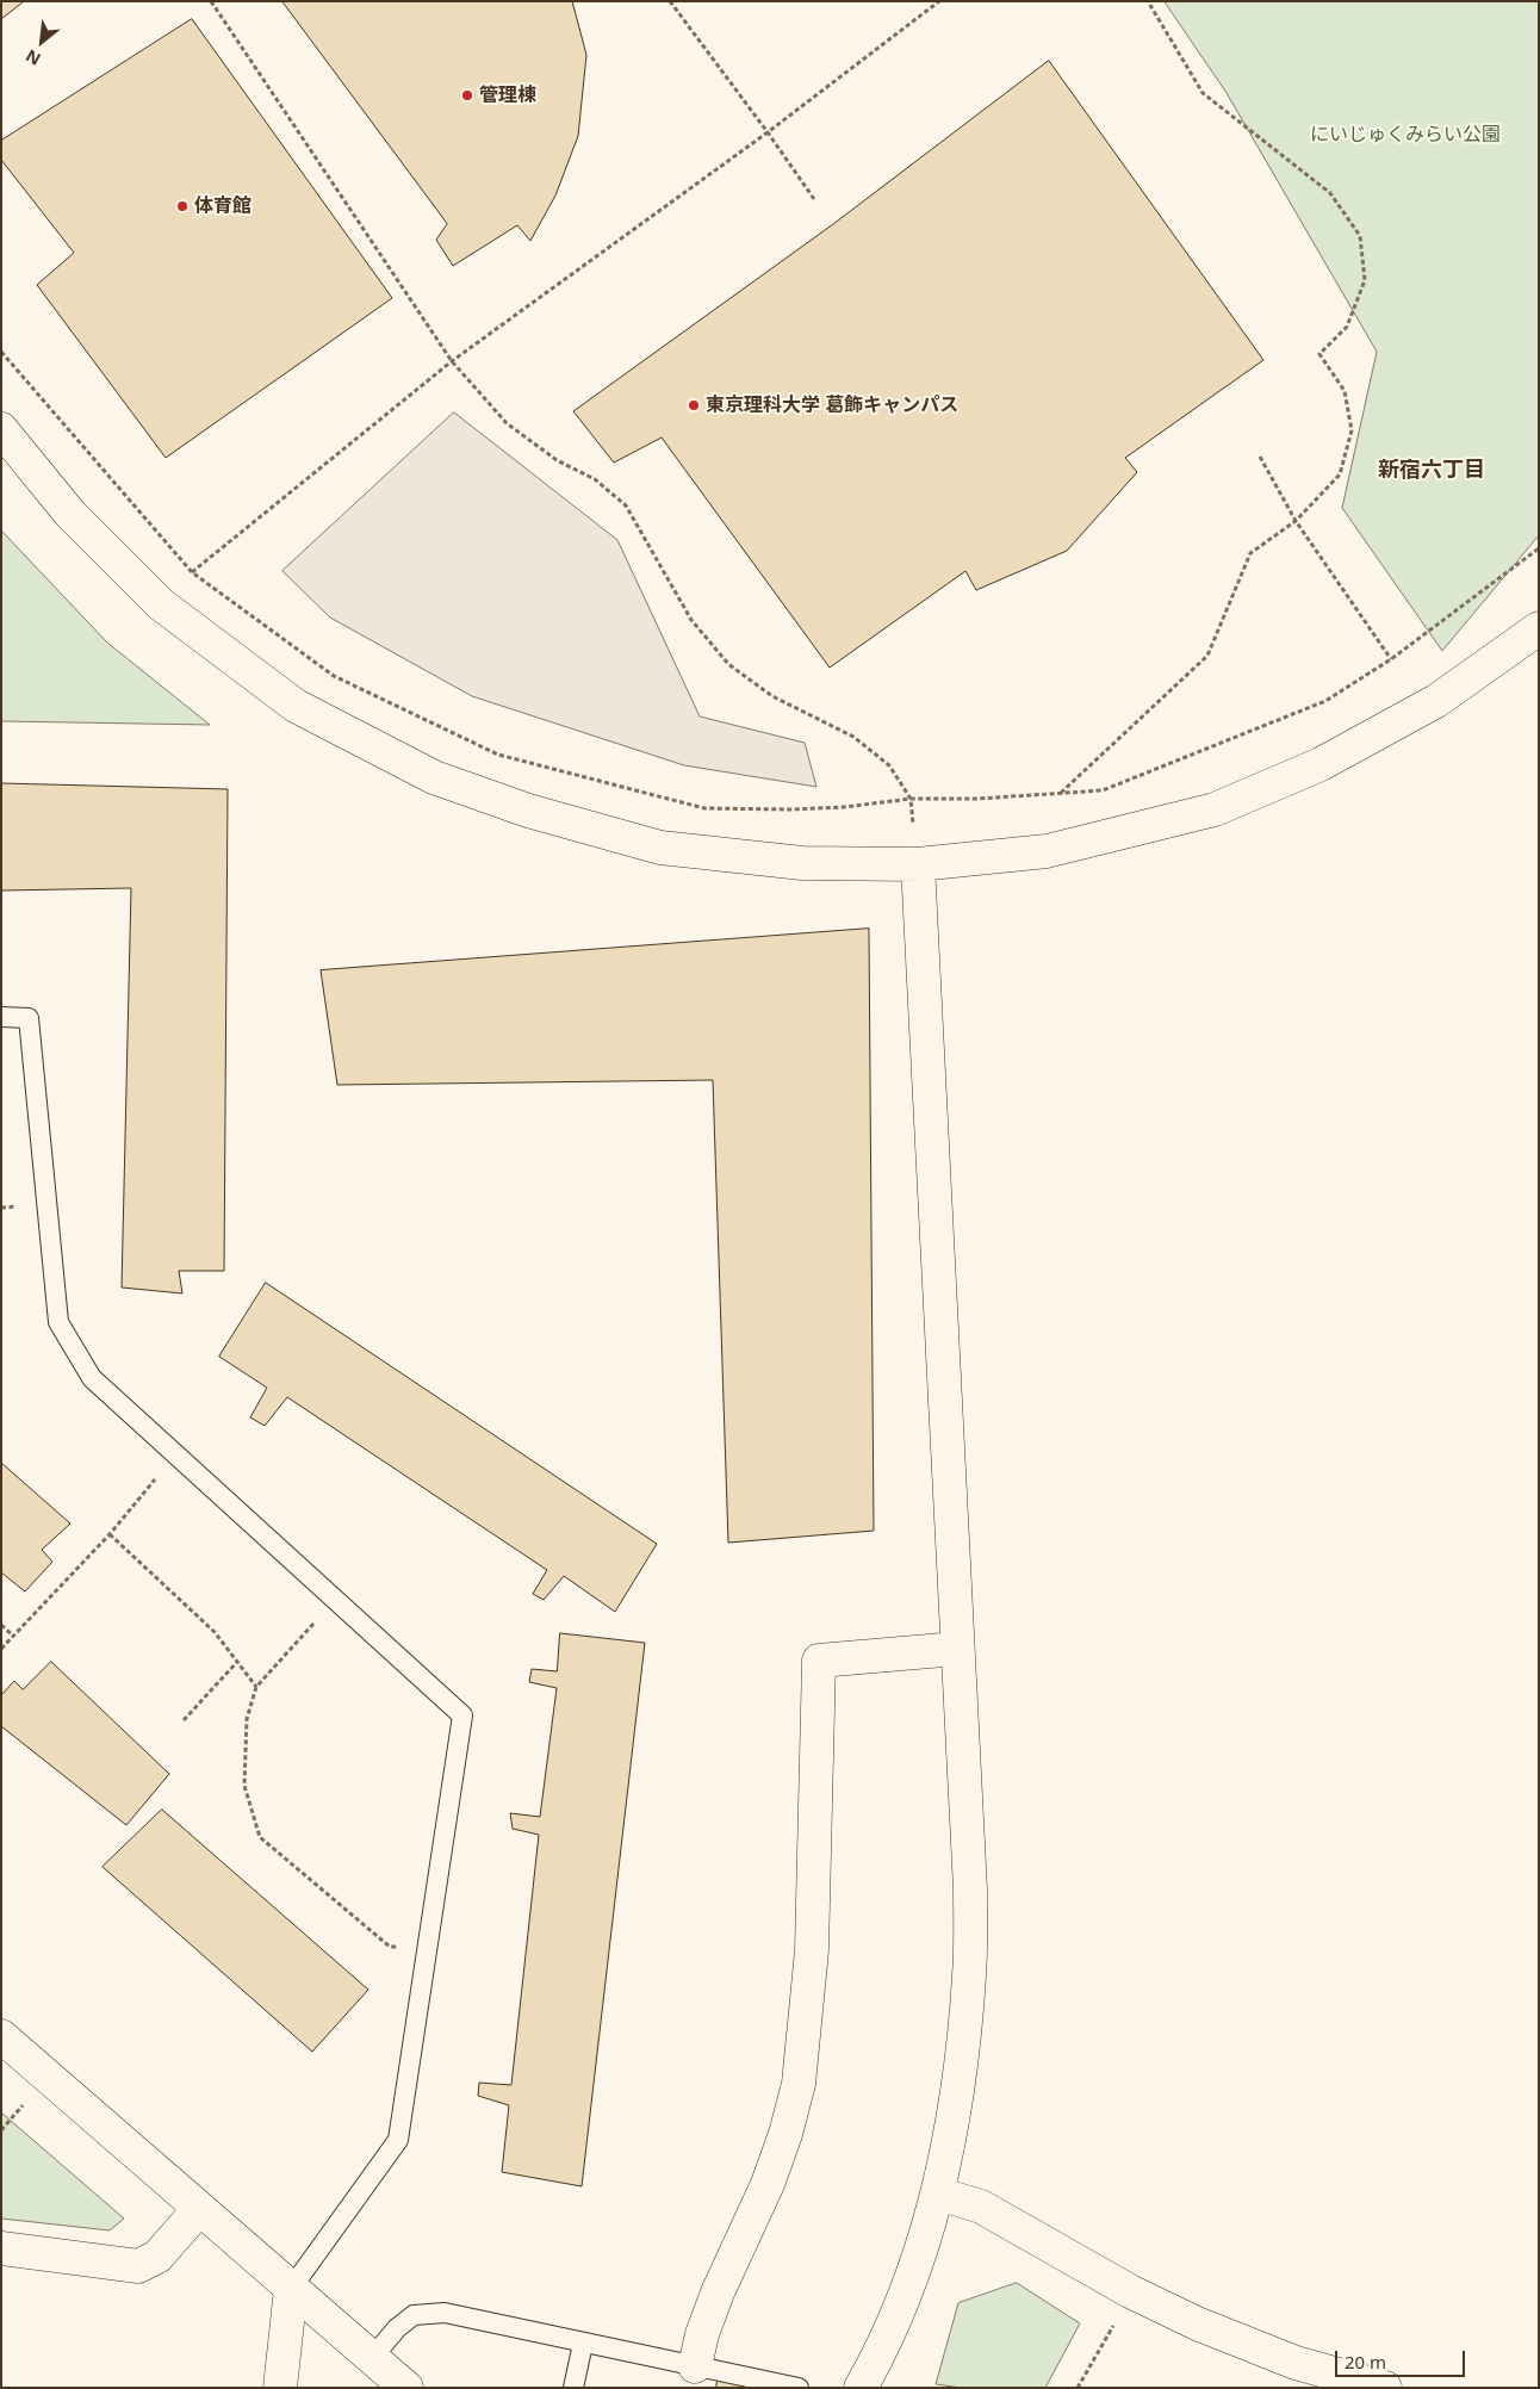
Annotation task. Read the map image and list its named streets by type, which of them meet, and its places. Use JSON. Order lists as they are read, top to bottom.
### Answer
{
  "districts": ["新宿六丁目"],
  "parks": ["にいじゅくみらい公園"],
  "places": ["管理棟", "体育館", "東京理科大学 葛飾キャンパス"],
  "scale_bar": "20 m",
  "north": "bottom left"
}
